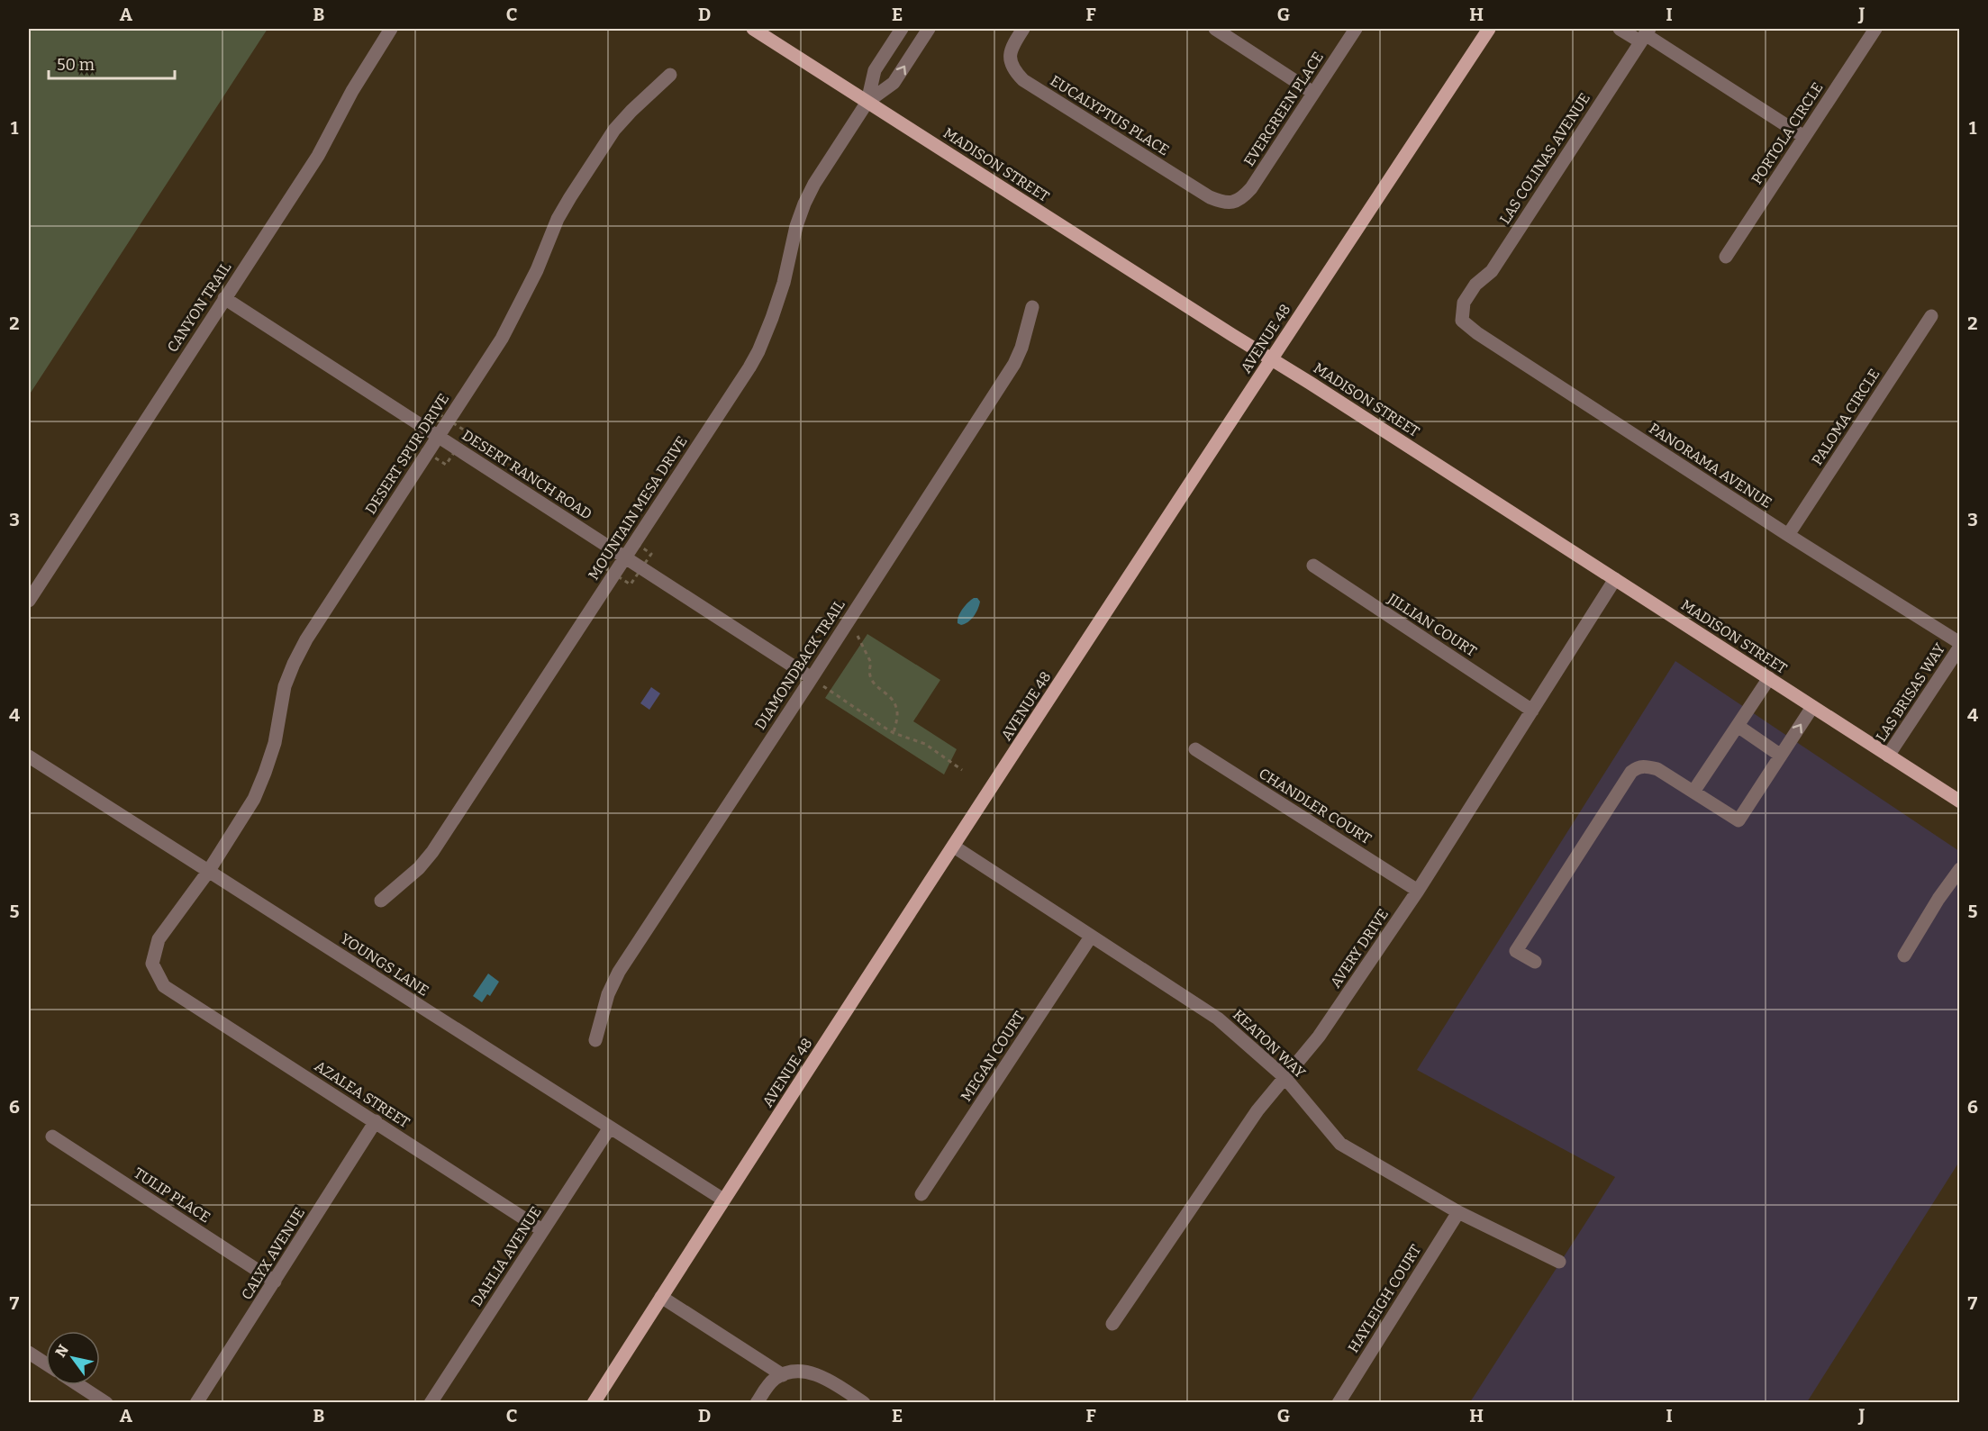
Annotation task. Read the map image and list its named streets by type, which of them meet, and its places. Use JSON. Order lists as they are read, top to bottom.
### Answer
{
  "streets": {
    "main road": ["MADISON STREET", "AVENUE 48"],
    "street": [
      "EVERGREEN PLACE",
      "EUCALYPTUS PLACE",
      "PORTOLA CIRCLE",
      "LAS COLINAS AVENUE",
      "CANYON TRAIL",
      "PALOMA CIRCLE",
      "DESERT SPUR DRIVE",
      "PANORAMA AVENUE",
      "DESERT RANCH ROAD",
      "MOUNTAIN MESA DRIVE",
      "JILLIAN COURT",
      "DIAMONDBACK TRAIL",
      "LAS BRISAS WAY",
      "CHANDLER COURT",
      "AVERY DRIVE",
      "YOUNGS LANE",
      "KEATON WAY",
      "MEGAN COURT",
      "AZALEA STREET",
      "TULIP PLACE",
      "CALYX AVENUE",
      "DAHLIA AVENUE",
      "HAYLEIGH COURT"
    ]
  },
  "crossings": [
    ["EVERGREEN PLACE", "EUCALYPTUS PLACE"],
    ["LAS COLINAS AVENUE", "PANORAMA AVENUE"],
    ["MADISON STREET", "AVENUE 48"],
    ["MADISON STREET", "MOUNTAIN MESA DRIVE"],
    ["MADISON STREET", "LAS BRISAS WAY"],
    ["MADISON STREET", "AVERY DRIVE"],
    ["CANYON TRAIL", "DESERT RANCH ROAD"],
    ["AVENUE 48", "YOUNGS LANE"],
    ["AVENUE 48", "KEATON WAY"],
    ["PALOMA CIRCLE", "PANORAMA AVENUE"],
    ["DESERT SPUR DRIVE", "DESERT RANCH ROAD"],
    ["DESERT SPUR DRIVE", "YOUNGS LANE"],
    ["DESERT SPUR DRIVE", "AZALEA STREET"],
    ["DESERT RANCH ROAD", "MOUNTAIN MESA DRIVE"],
    ["DESERT RANCH ROAD", "DIAMONDBACK TRAIL"],
    ["JILLIAN COURT", "AVERY DRIVE"],
    ["CHANDLER COURT", "AVERY DRIVE"],
    ["AVERY DRIVE", "KEATON WAY"],
    ["YOUNGS LANE", "DAHLIA AVENUE"],
    ["KEATON WAY", "MEGAN COURT"],
    ["KEATON WAY", "HAYLEIGH COURT"],
    ["AZALEA STREET", "CALYX AVENUE"],
    ["AZALEA STREET", "DAHLIA AVENUE"],
    ["TULIP PLACE", "CALYX AVENUE"]
  ],
  "scale_bar": "50 m",
  "north": "top left",
  "grid": {
    "columns": [
      "A",
      "B",
      "C",
      "D",
      "E",
      "F",
      "G",
      "H",
      "I",
      "J"
    ],
    "rows": [
      "1",
      "2",
      "3",
      "4",
      "5",
      "6",
      "7"
    ]
  }
}
